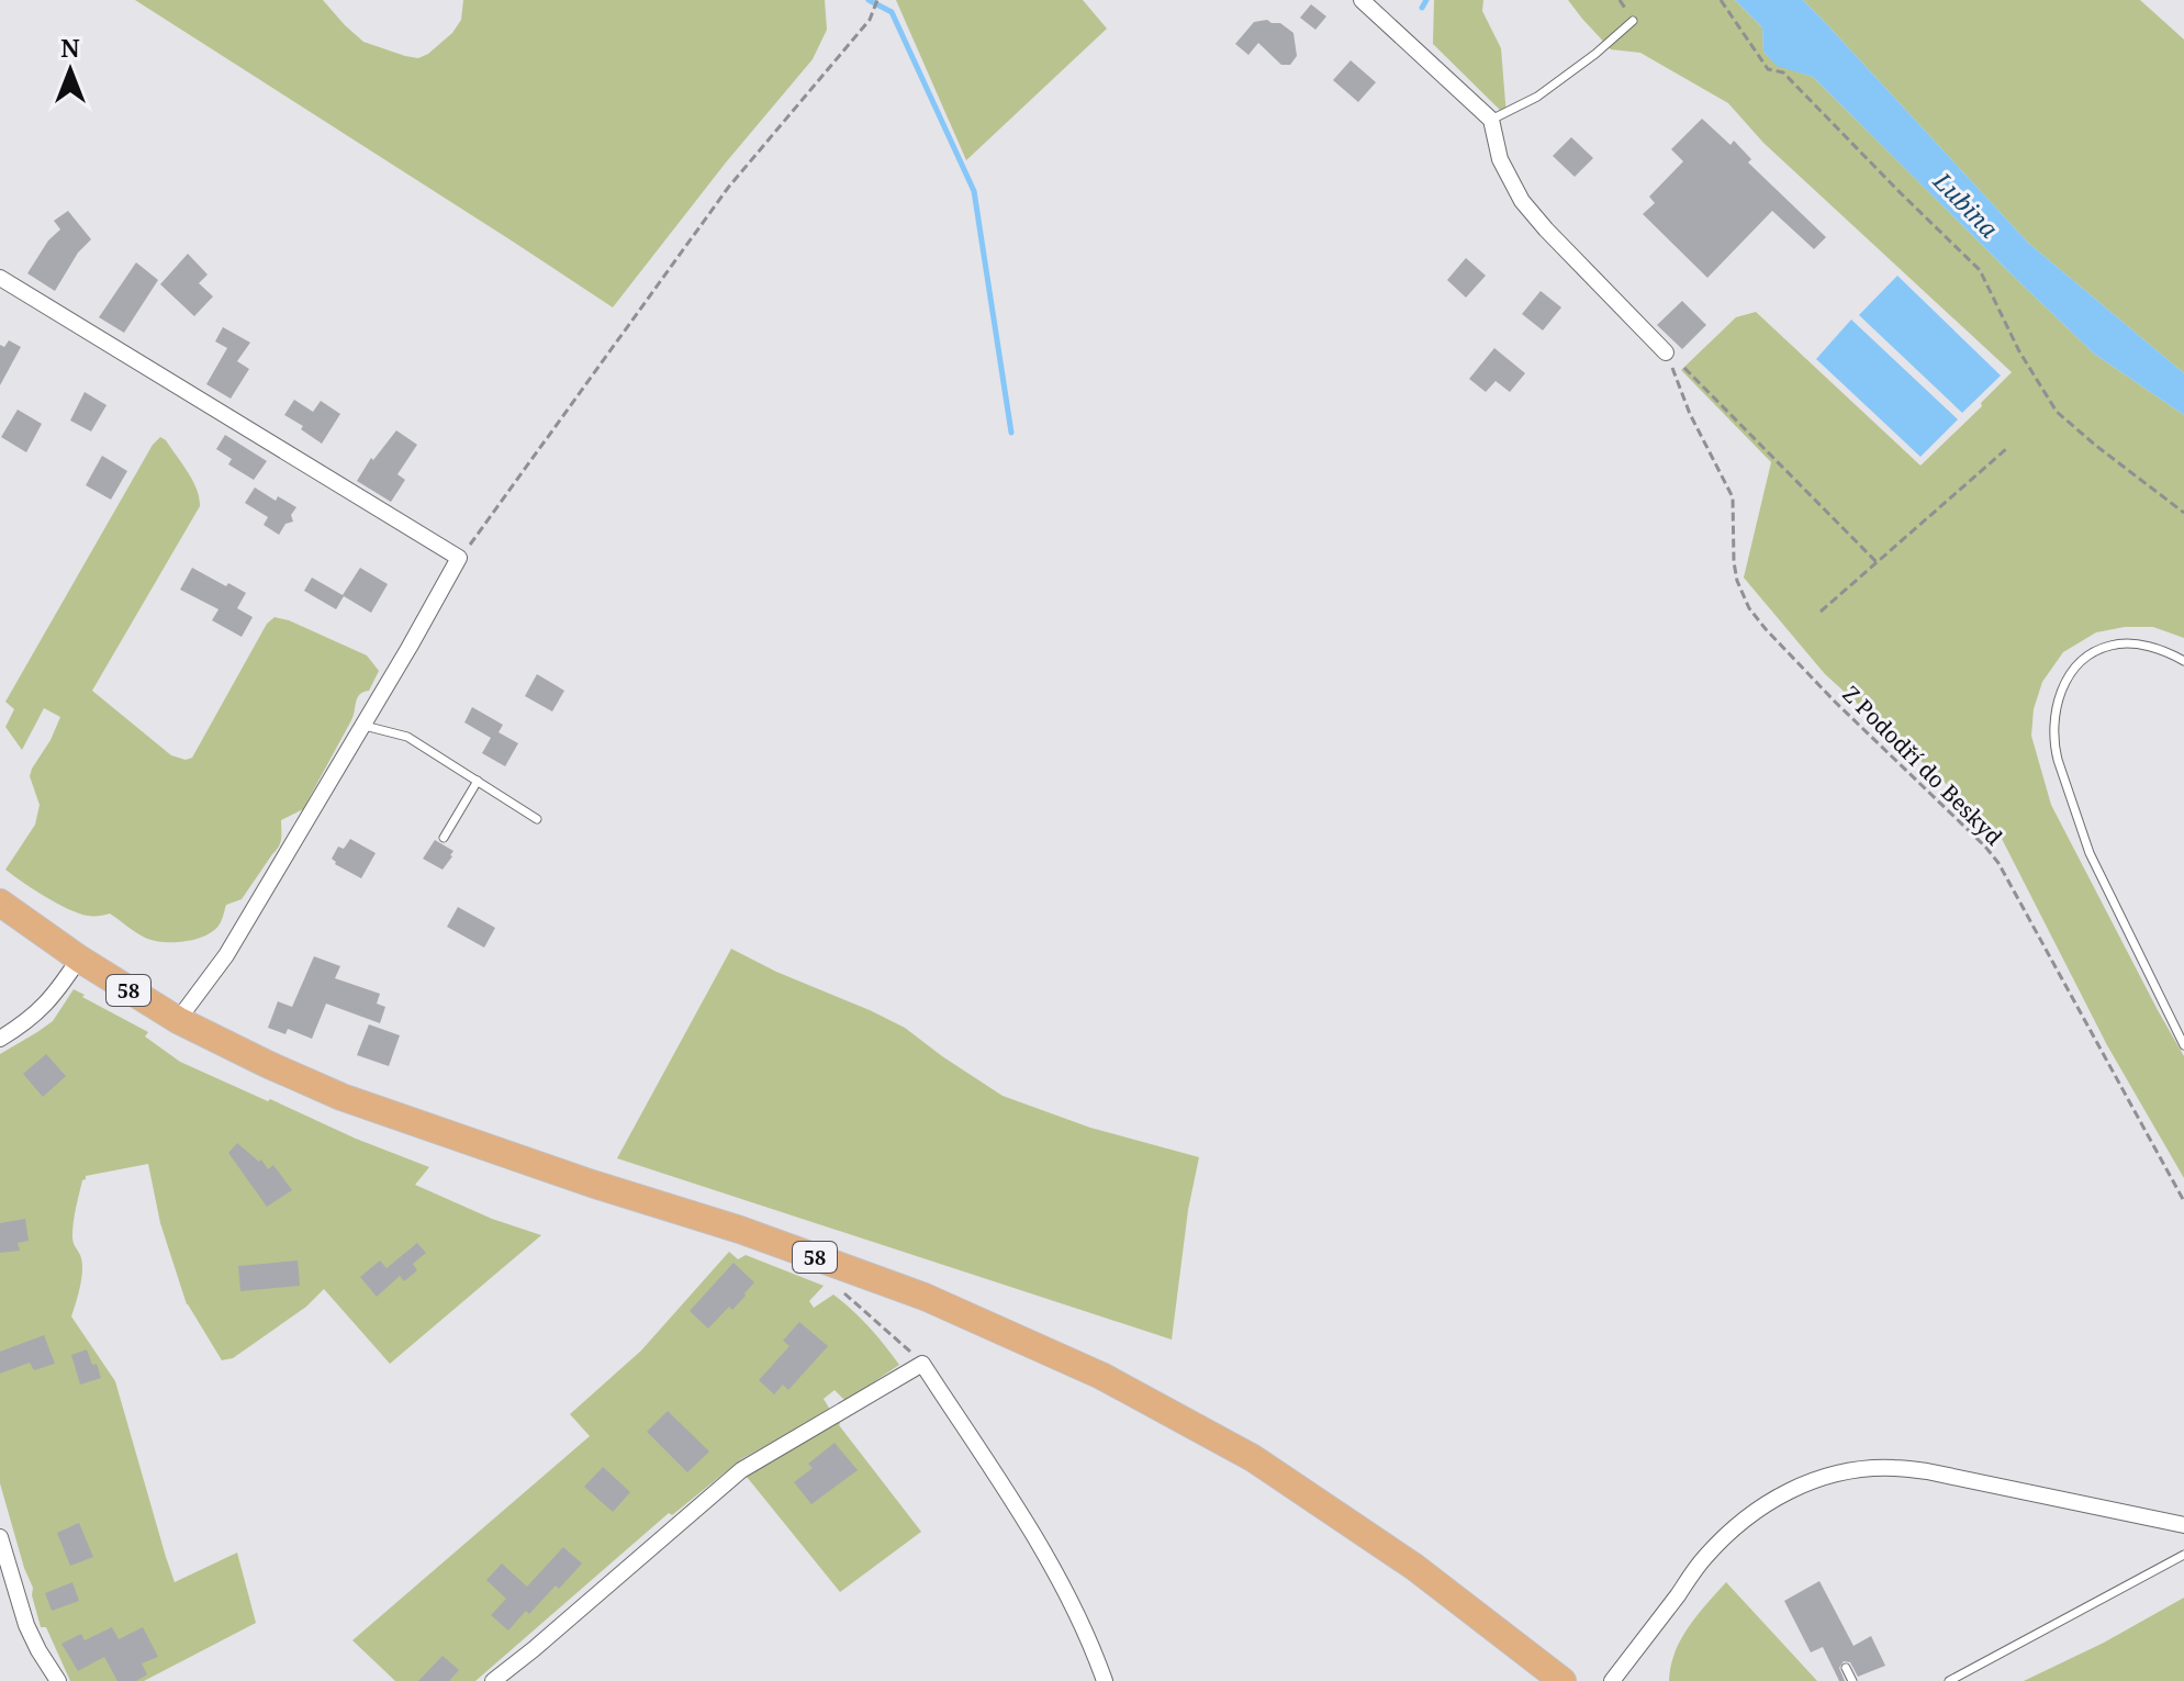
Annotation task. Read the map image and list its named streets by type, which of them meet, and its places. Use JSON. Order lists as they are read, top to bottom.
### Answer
{
  "streets": {
    "main road": ["58"],
    "path": ["Z Pododří do Beskyd"]
  },
  "water": ["Lubina"],
  "north": "top"
}
